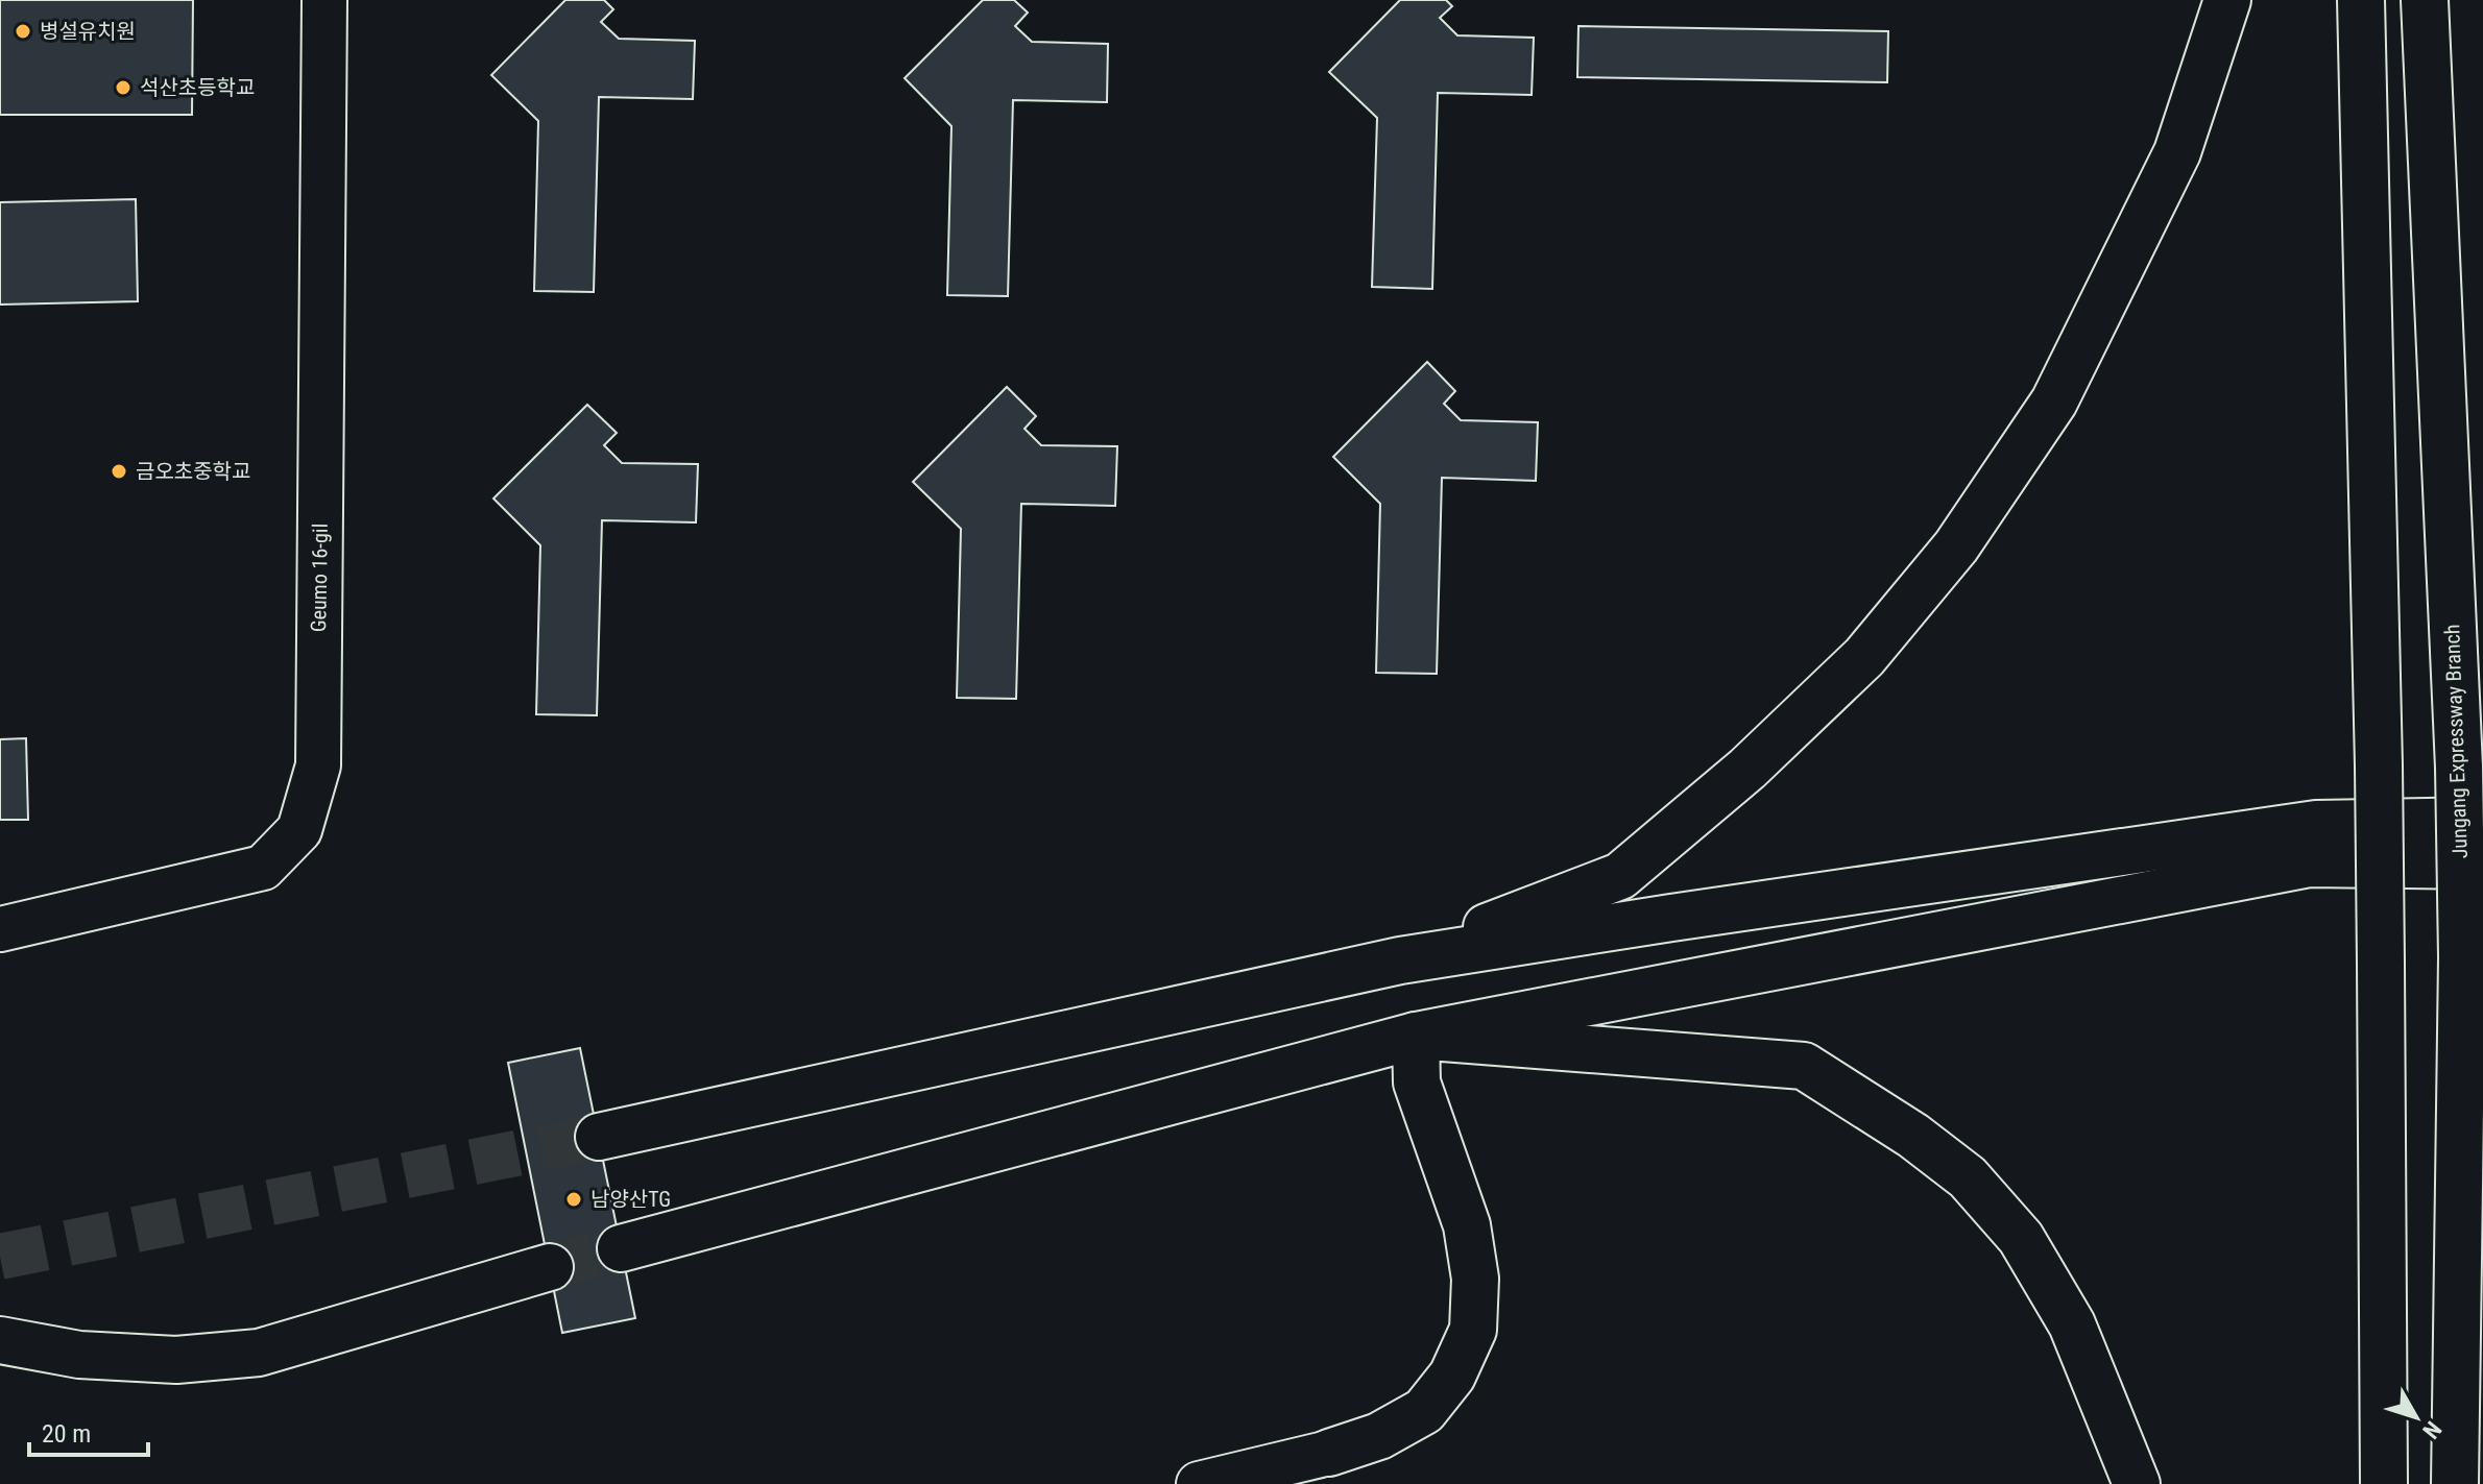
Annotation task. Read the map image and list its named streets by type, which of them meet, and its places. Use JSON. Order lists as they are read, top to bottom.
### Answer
{
  "streets": {
    "highway": ["Jungang Expressway Branch"],
    "street": ["Geumo 16-gil"]
  },
  "places": [
    "병설유치원",
    "석산초등학교",
    "금오초중학교",
    "남양산TG"
  ],
  "scale_bar": "20 m",
  "north": "bottom right"
}
